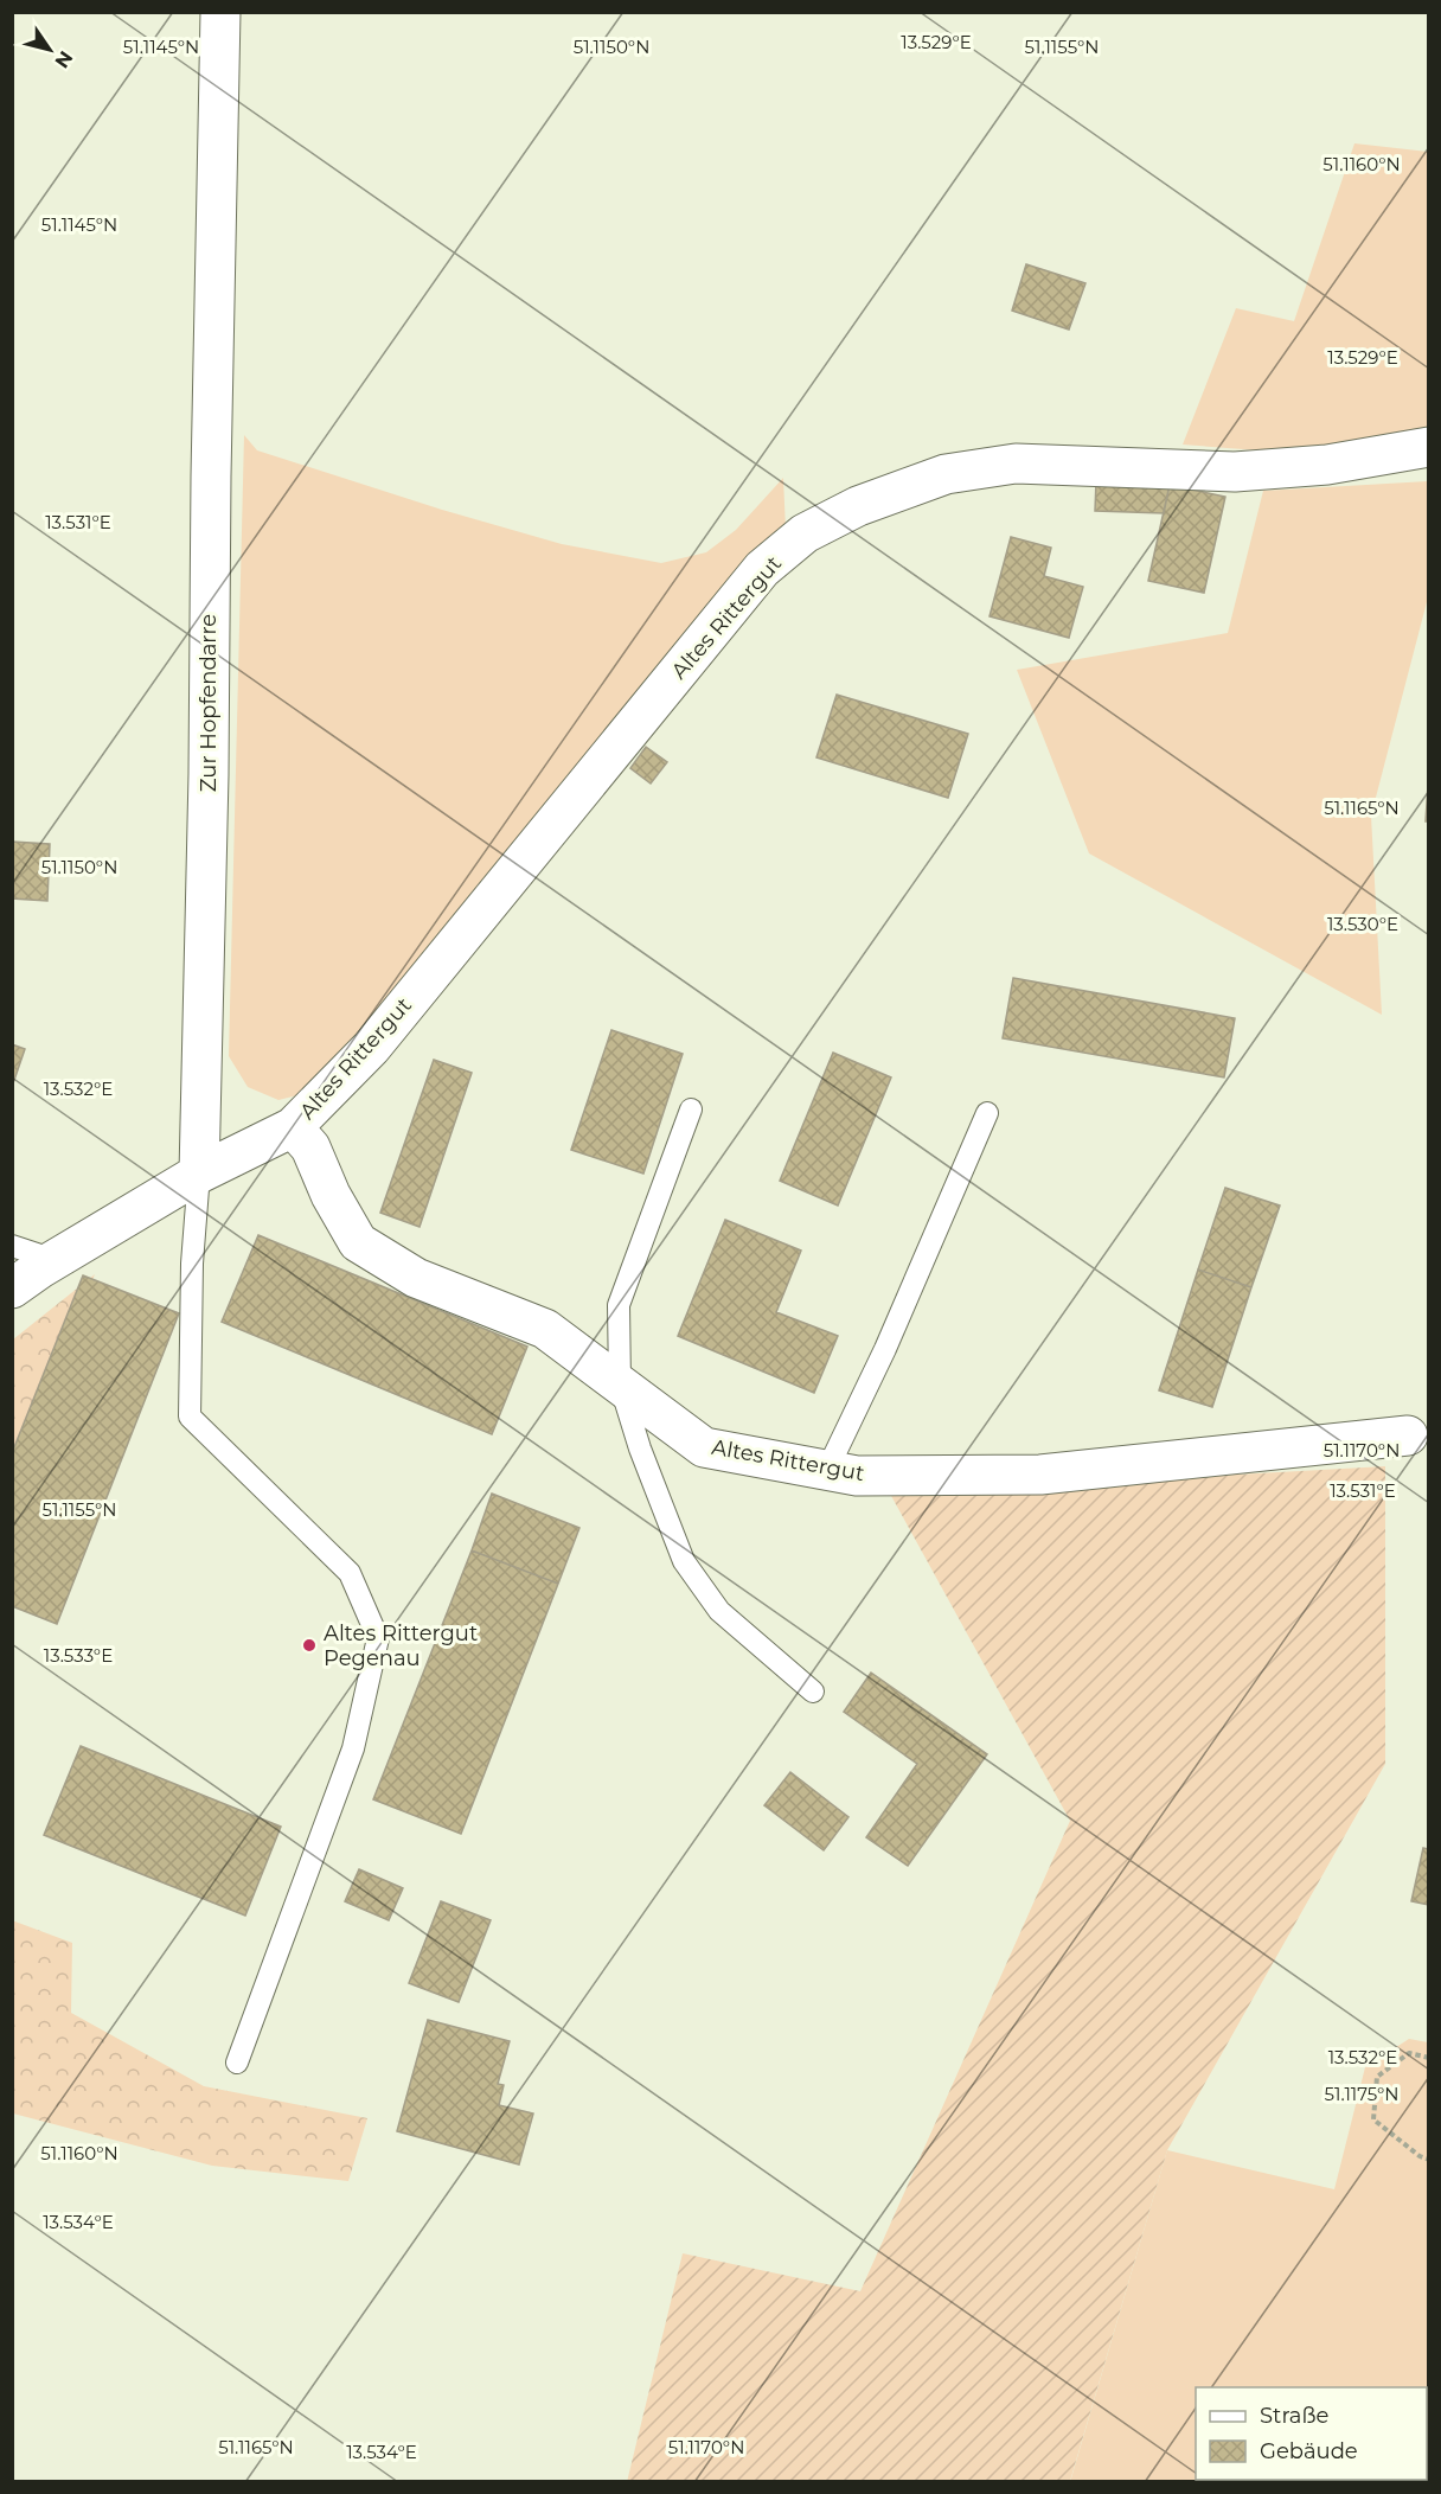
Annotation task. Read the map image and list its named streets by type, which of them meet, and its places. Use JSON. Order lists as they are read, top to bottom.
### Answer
{
  "streets": {
    "street": ["Altes Rittergut", "Zur Hopfendarre"]
  },
  "crossings": [
    ["Altes Rittergut", "Zur Hopfendarre"]
  ],
  "places": ["Altes Rittergut Pegenau"],
  "legend": ["Straße", "Gebäude"],
  "north": "bottom right",
  "coordinates": [
    "13.529°E",
    "51.1145°N",
    "51.1150°N",
    "51.1155°N",
    "51.1160°N",
    "13.531°E",
    "51.1165°N",
    "13.530°E",
    "13.532°E",
    "51.1170°N",
    "13.533°E",
    "51.1175°N",
    "13.534°E"
  ]
}
